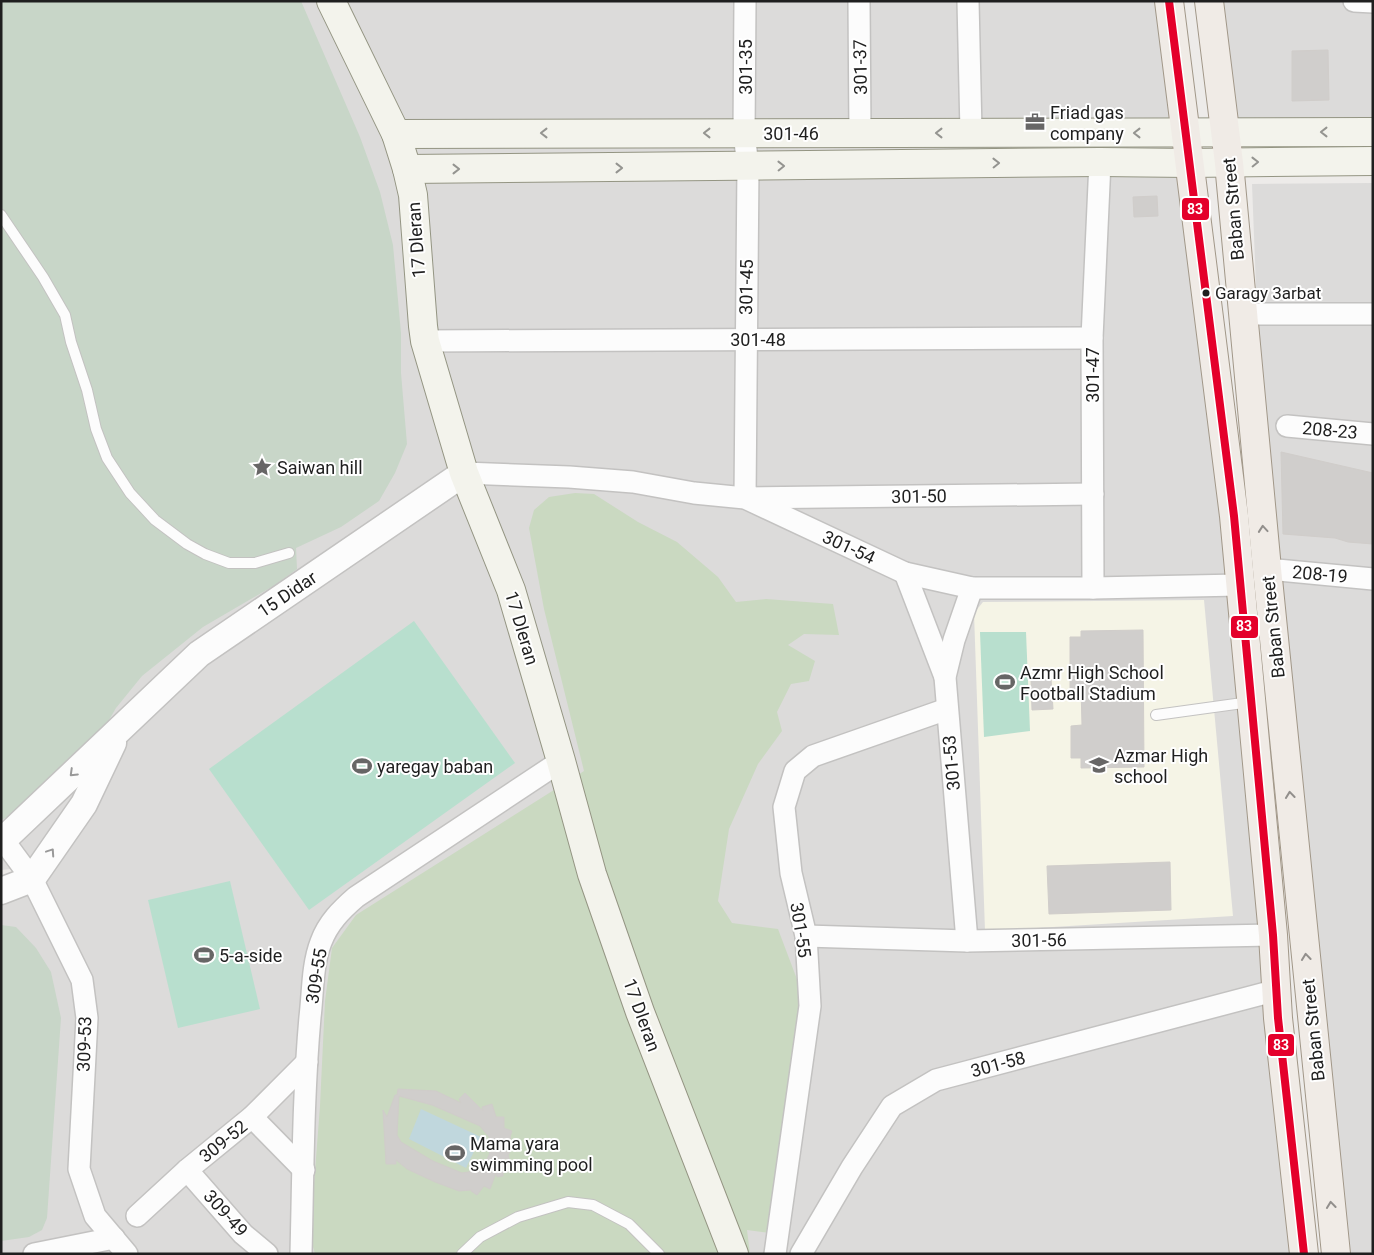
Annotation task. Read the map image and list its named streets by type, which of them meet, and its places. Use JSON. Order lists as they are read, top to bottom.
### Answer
{
  "streets": {
    "main road": ["301-46", "Baban Street", "17 Dleran"],
    "street": [
      "301-35",
      "301-37",
      "301-45",
      "301-48",
      "301-47",
      "208-23",
      "301-50",
      "301-54",
      "208-19",
      "15 Didar",
      "301-53",
      "301-55",
      "301-56",
      "309-55",
      "309-53",
      "301-58",
      "309-52",
      "309-49"
    ]
  },
  "crossings": [
    ["301-35", "301-46"],
    ["301-35", "301-45"],
    ["301-37", "301-46"],
    ["301-46", "Baban Street"],
    ["301-46", "17 Dleran"],
    ["301-46", "301-45"],
    ["301-46", "301-47"],
    ["Baban Street", "208-19"],
    ["17 Dleran", "301-48"],
    ["17 Dleran", "301-54"],
    ["17 Dleran", "15 Didar"],
    ["17 Dleran", "309-55"],
    ["301-45", "301-48"],
    ["301-45", "301-50"],
    ["301-45", "301-54"],
    ["301-48", "301-47"],
    ["301-47", "301-50"],
    ["301-47", "301-54"],
    ["301-50", "301-54"],
    ["301-54", "15 Didar"],
    ["301-54", "301-53"],
    ["15 Didar", "309-53"],
    ["301-53", "301-55"],
    ["301-53", "301-56"],
    ["301-55", "301-56"],
    ["309-55", "309-52"],
    ["309-52", "309-49"]
  ],
  "places": {
    "office": ["Friad gas company"],
    "other": ["Garagy 3arbat"],
    "place": ["Saiwan hill"],
    "sports": [
      "Azmr High School Football Stadium",
      "yaregay baban",
      "5-a-side",
      "Mama yara swimming pool"
    ],
    "school or university": ["Azmar High school"]
  },
  "lines": ["transit line 83"]
}
